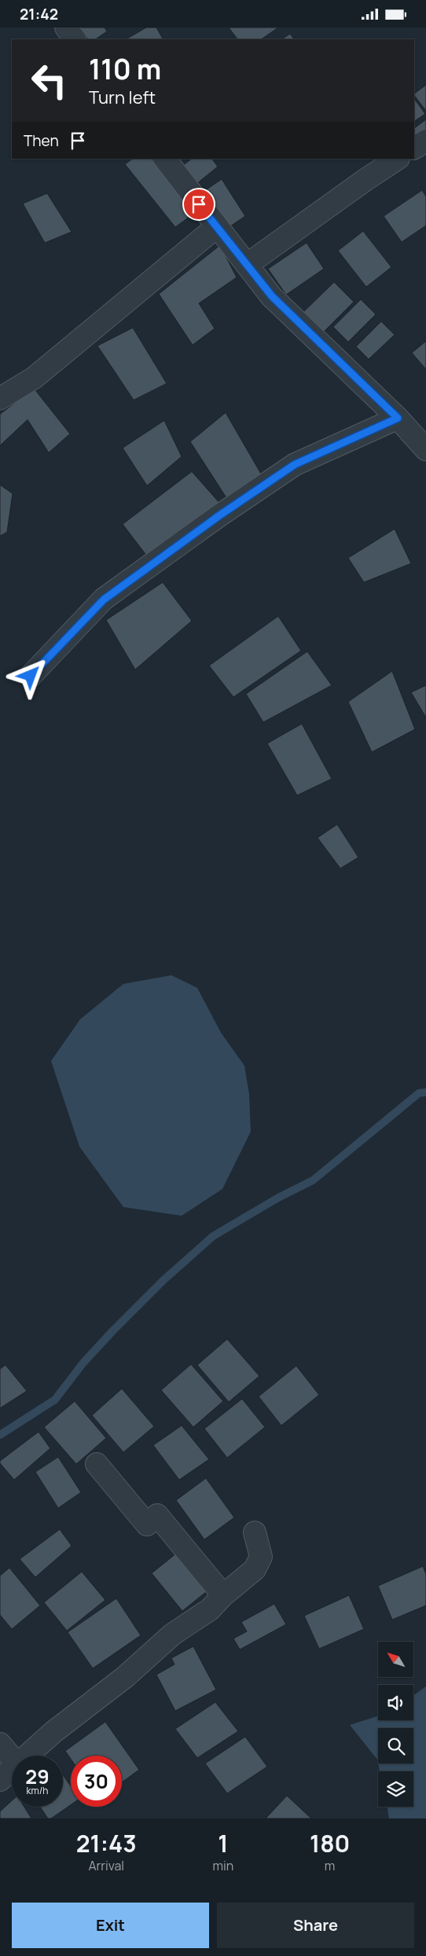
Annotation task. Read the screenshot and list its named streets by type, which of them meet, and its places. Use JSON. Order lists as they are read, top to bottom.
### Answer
{
  "north": "top left",
  "page": {
    "status": "21:42",
    "turn": ["110 m", "Turn left"],
    "then": "Then",
    "speed": "29 km/h",
    "limit": "30",
    "eta": [
      "21:43",
      "Arrival",
      "1",
      "min",
      "180",
      "m"
    ],
    "buttons": ["Exit", "Share"]
  }
}
